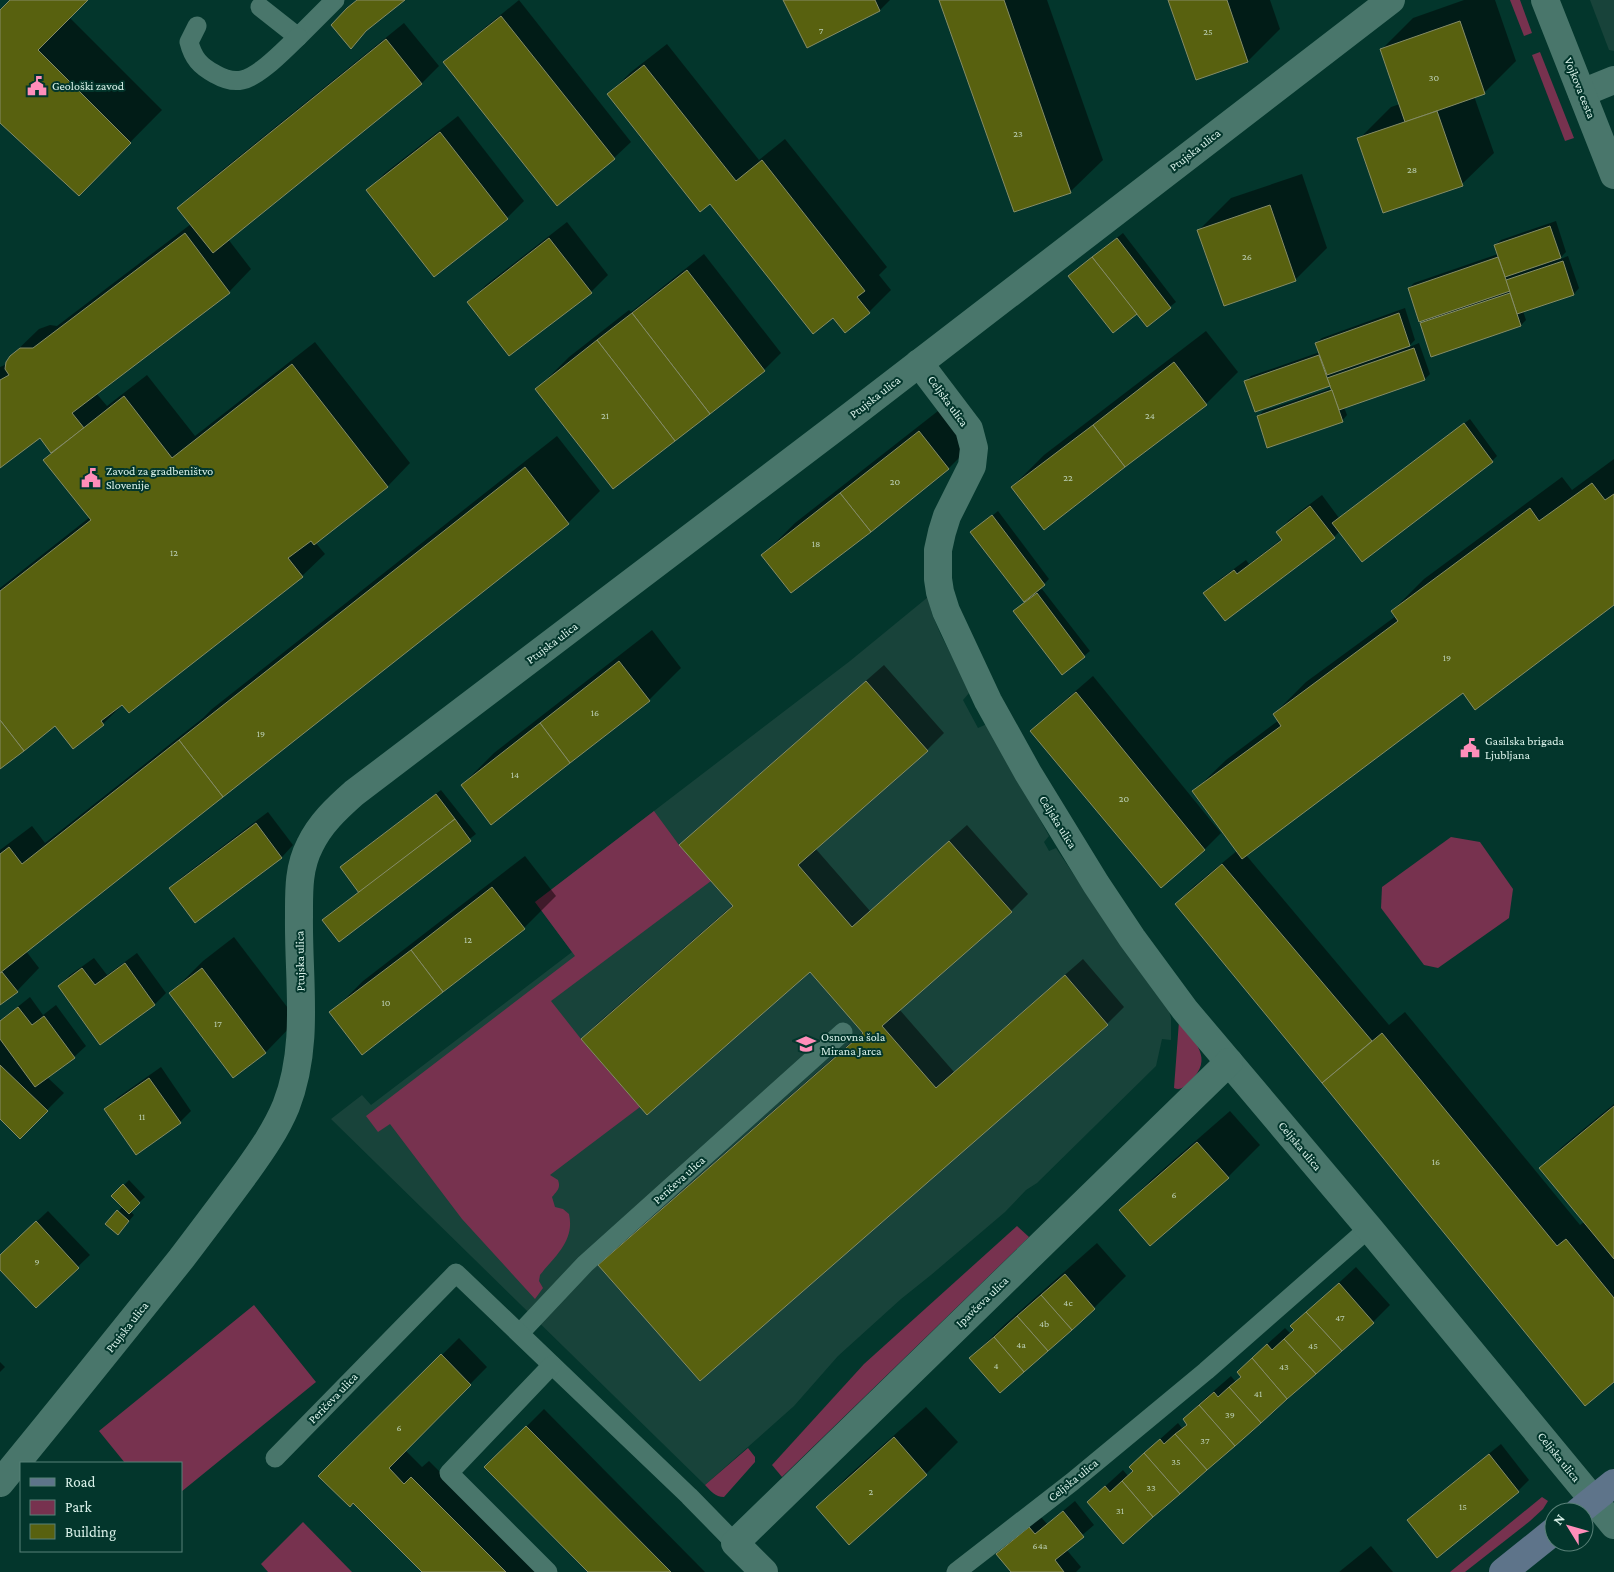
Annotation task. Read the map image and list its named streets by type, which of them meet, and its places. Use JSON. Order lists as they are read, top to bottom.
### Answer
{
  "streets": {
    "street": [
      "Vojkova cesta",
      "Ptujska ulica",
      "Celjska ulica",
      "Peričeva ulica",
      "Ipavčeva ulica"
    ]
  },
  "crossings": [
    ["Ptujska ulica", "Celjska ulica"],
    ["Celjska ulica", "Ipavčeva ulica"],
    ["Peričeva ulica", "Ipavčeva ulica"]
  ],
  "places": {
    "public building": ["Geološki zavod", "Zavod za gradbeništvo Slovenije", "Gasilska brigada Ljubljana"],
    "school or university": ["Osnovna šola Mirana Jarca"]
  },
  "house_numbers": [
    "7",
    "25",
    "30",
    "23",
    "28",
    "26",
    "21",
    "24",
    "22",
    "20",
    "18",
    "12",
    "19",
    "16",
    "19",
    "14",
    "20",
    "12",
    "10",
    "17",
    "11",
    "16",
    "6",
    "9",
    "4c",
    "47",
    "4b",
    "4a",
    "45",
    "4",
    "43",
    "41",
    "39",
    "6",
    "37",
    "35",
    "33",
    "2",
    "15",
    "31",
    "64a"
  ],
  "legend": ["Road", "Park", "Building"],
  "north": "top left"
}
